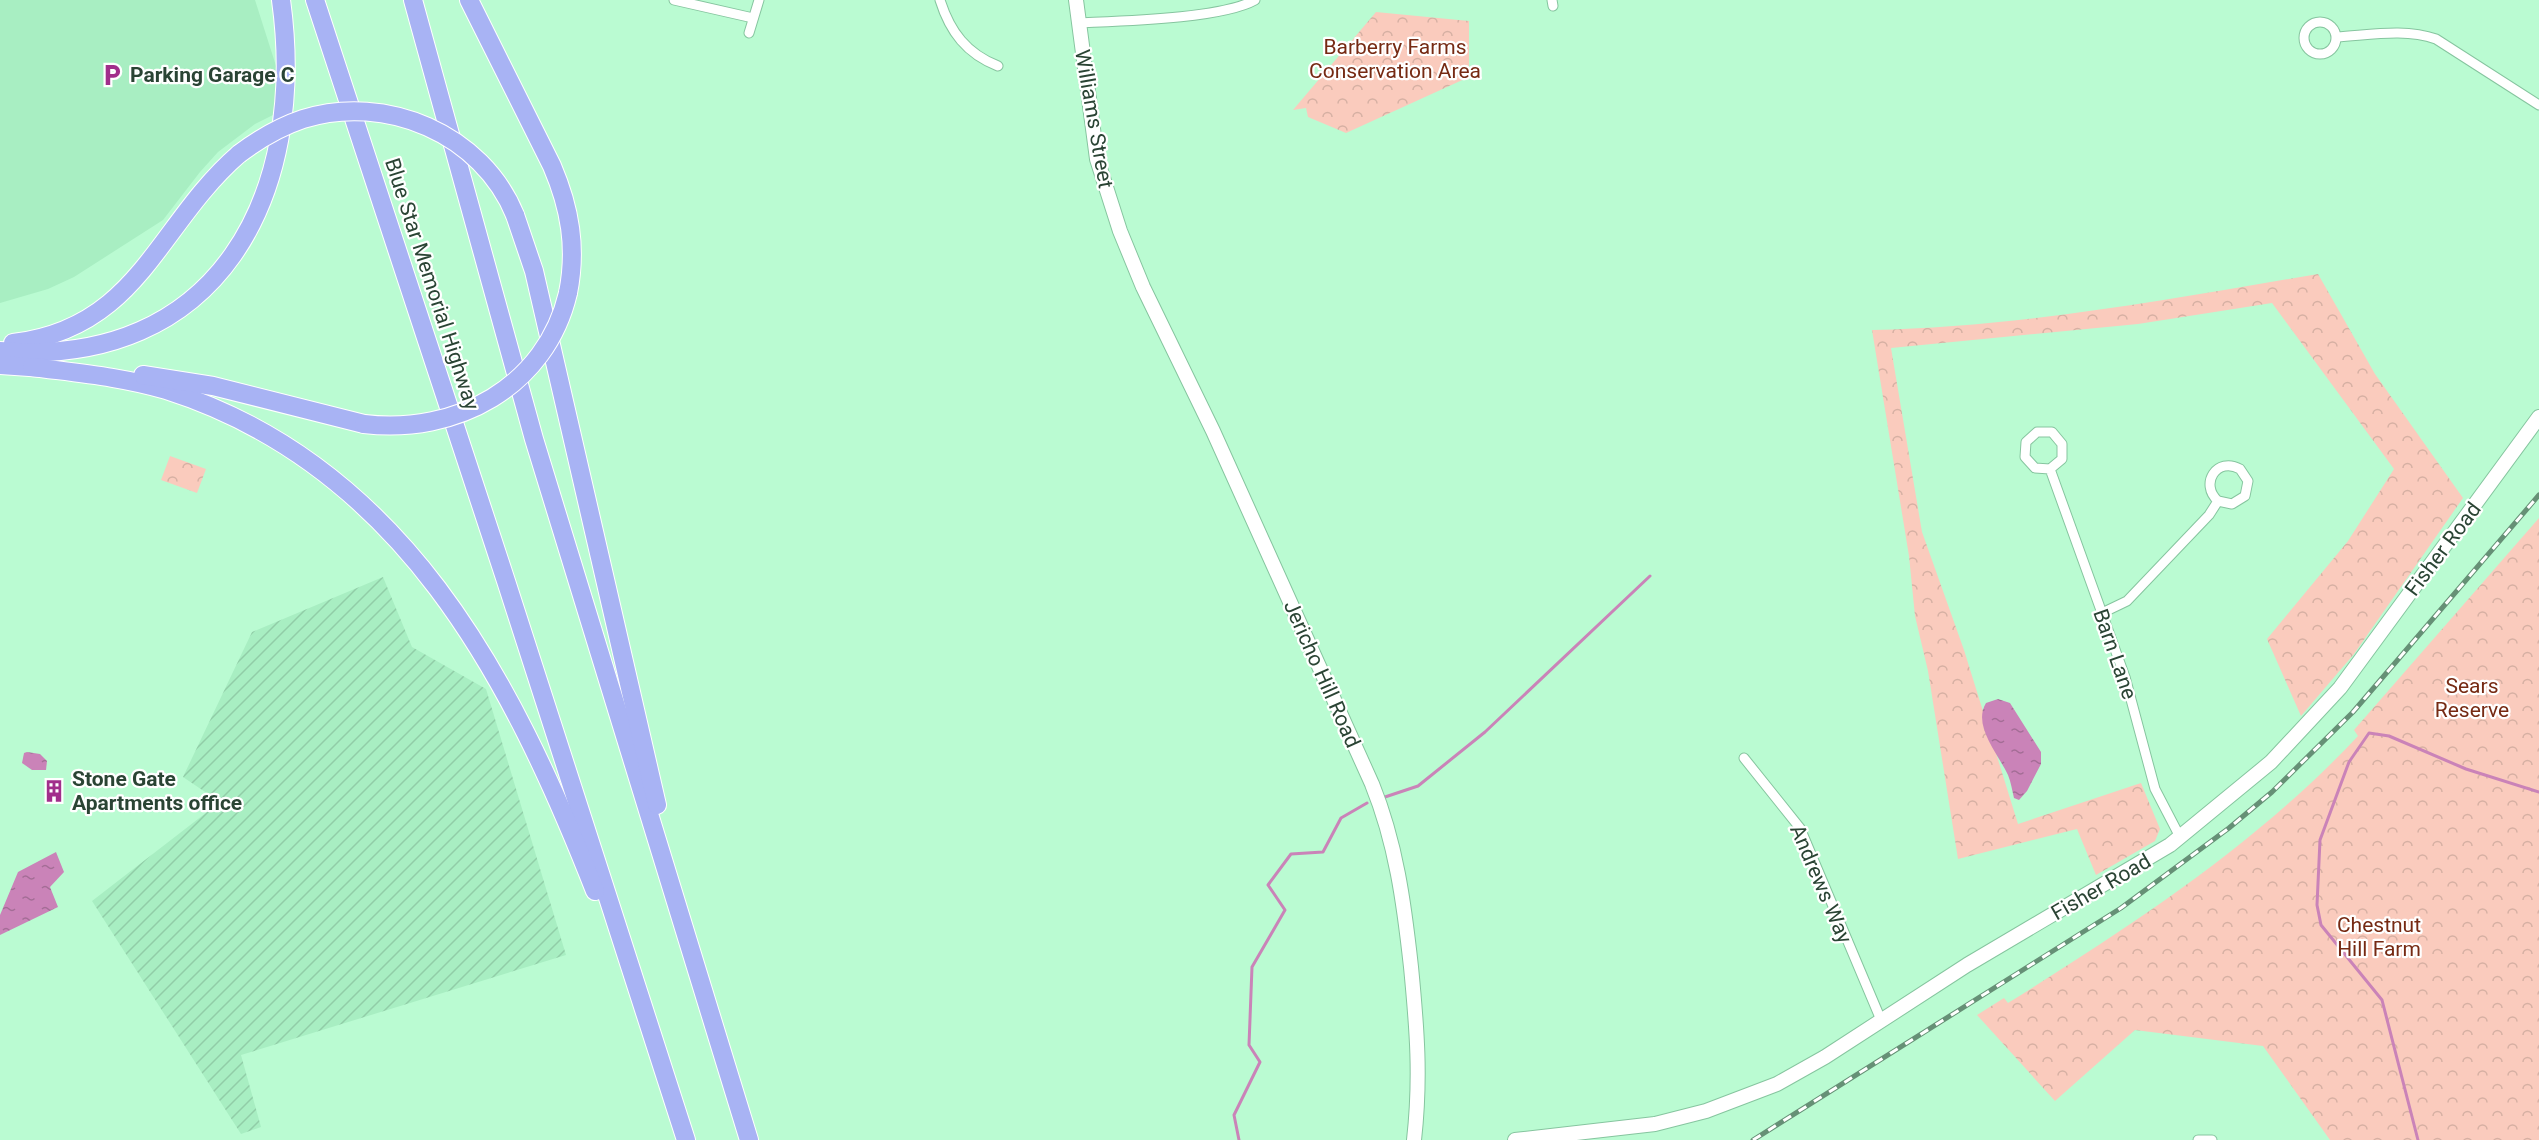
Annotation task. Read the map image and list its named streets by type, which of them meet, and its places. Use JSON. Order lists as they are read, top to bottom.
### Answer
{
  "streets": {
    "highway": ["Blue Star Memorial Highway"],
    "street": [
      "Williams Street",
      "Fisher Road",
      "Barn Lane",
      "Jericho Hill Road",
      "Andrews Way"
    ]
  },
  "crossings": [
    ["Williams Street", "Jericho Hill Road"],
    ["Fisher Road", "Barn Lane"],
    ["Fisher Road", "Andrews Way"]
  ],
  "parks": ["Barberry Farms Conservation Area", "Sears Reserve", "Chestnut Hill Farm"],
  "places": {
    "parking": ["Parking Garage C"],
    "building": ["Stone Gate Apartments office"]
  }
}
